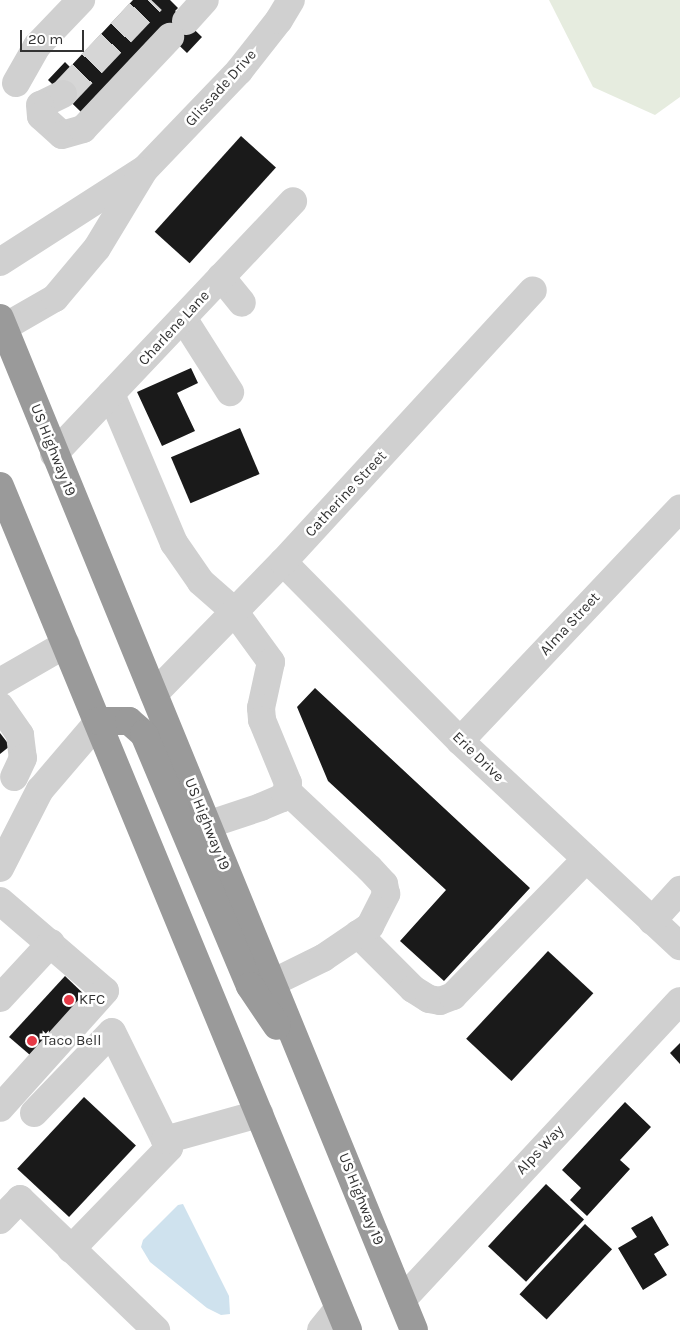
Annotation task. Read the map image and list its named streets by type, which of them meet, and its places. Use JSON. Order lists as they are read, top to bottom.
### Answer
{
  "streets": {
    "highway": ["US Highway 19"],
    "street": [
      "Glissade Drive",
      "Charlene Lane",
      "Catherine Street",
      "Alma Street",
      "Erie Drive",
      "Alps Way"
    ]
  },
  "crossings": [
    ["Glissade Drive", "US Highway 19"],
    ["Charlene Lane", "US Highway 19"],
    ["US Highway 19", "Catherine Street"],
    ["US Highway 19", "Alps Way"],
    ["Catherine Street", "Erie Drive"],
    ["Alma Street", "Erie Drive"]
  ],
  "places": ["KFC", "Taco Bell"],
  "scale_bar": "20 m"
}
